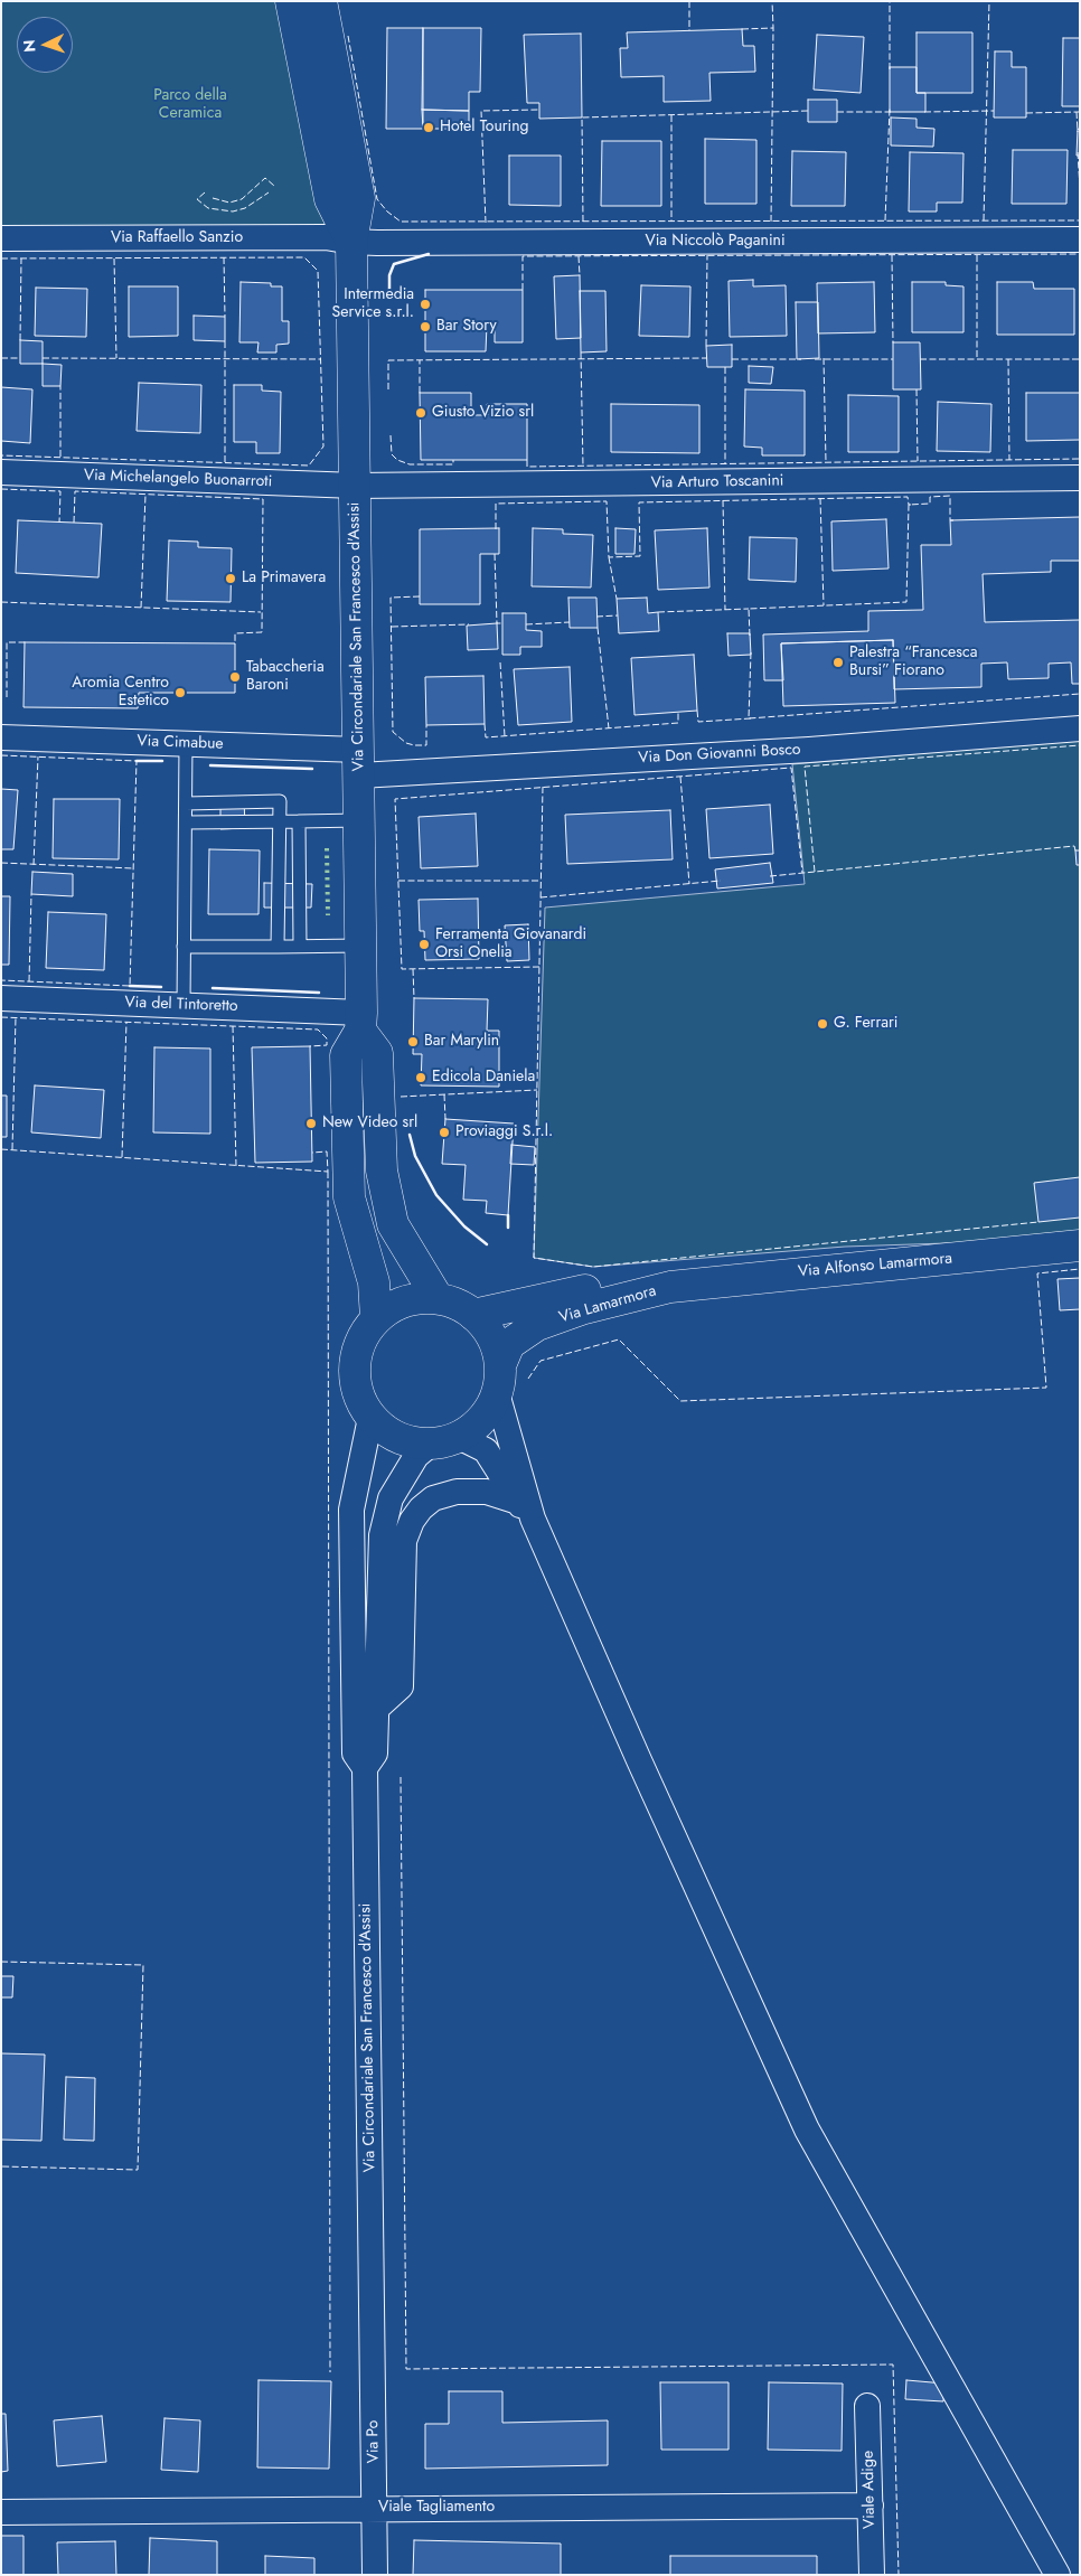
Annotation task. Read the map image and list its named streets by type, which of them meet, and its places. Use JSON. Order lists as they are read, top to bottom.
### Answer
{
  "streets": {
    "street": [
      "Via Raffaello Sanzio",
      "Via Niccolò Paganini",
      "Via Michelangelo Buonarroti",
      "Via Arturo Toscanini",
      "Via Circondariale San Francesco d'Assisi",
      "Via Cimabue",
      "Via Don Giovanni Bosco",
      "Via del Tintoretto",
      "Via Alfonso Lamarmora",
      "Via Lamarmora",
      "Via Po",
      "Viale Adige",
      "Viale Tagliamento"
    ]
  },
  "crossings": [
    ["Via Raffaello Sanzio", "Via Niccolò Paganini"],
    ["Via Raffaello Sanzio", "Via Circondariale San Francesco d'Assisi"],
    ["Via Niccolò Paganini", "Via Circondariale San Francesco d'Assisi"],
    ["Via Michelangelo Buonarroti", "Via Arturo Toscanini"],
    ["Via Michelangelo Buonarroti", "Via Circondariale San Francesco d'Assisi"],
    ["Via Arturo Toscanini", "Via Circondariale San Francesco d'Assisi"],
    ["Via Circondariale San Francesco d'Assisi", "Via Cimabue"],
    ["Via Circondariale San Francesco d'Assisi", "Via Don Giovanni Bosco"],
    ["Via Circondariale San Francesco d'Assisi", "Via del Tintoretto"],
    ["Via Circondariale San Francesco d'Assisi", "Via Lamarmora"],
    ["Via Circondariale San Francesco d'Assisi", "Via Po"],
    ["Via Cimabue", "Via Don Giovanni Bosco"],
    ["Via Alfonso Lamarmora", "Via Lamarmora"],
    ["Via Po", "Viale Tagliamento"],
    ["Viale Adige", "Viale Tagliamento"]
  ],
  "parks": ["Parco della Ceramica"],
  "places": [
    "Hotel Touring",
    "Intermedia Service s.r.l.",
    "Bar Story",
    "Giusto Vizio srl",
    "La Primavera",
    "Palestra “Francesca Bursi” Fiorano",
    "Tabaccheria Baroni",
    "Aromia Centro Estetico",
    "Ferramenta Giovanardi Orsi Onelia",
    "G. Ferrari",
    "Bar Marylin",
    "Edicola Daniela",
    "New Video srl",
    "Proviaggi S.r.l."
  ],
  "north": "left"
}
